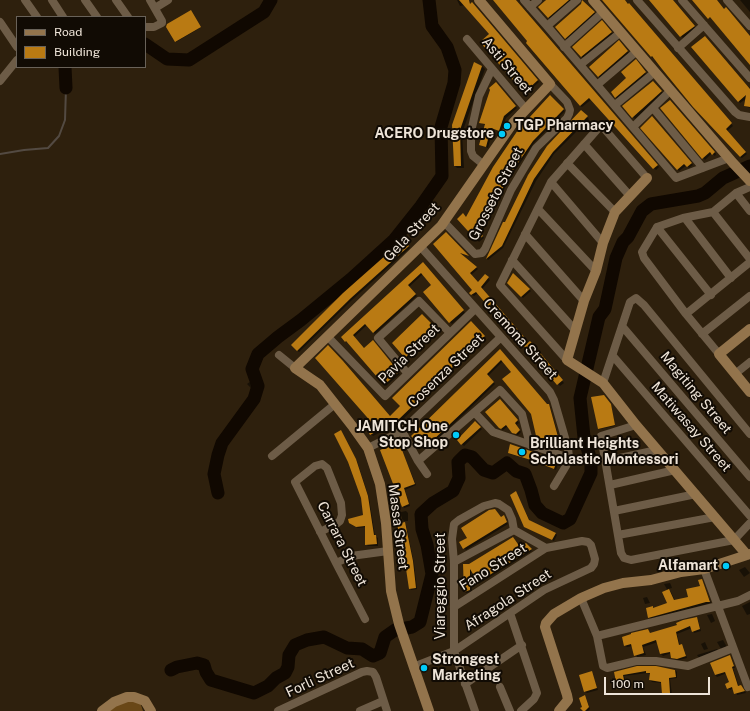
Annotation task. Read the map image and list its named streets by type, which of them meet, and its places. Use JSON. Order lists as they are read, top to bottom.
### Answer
{
  "streets": {
    "street": [
      "Asti Street",
      "Grosseto Street",
      "Gela Street",
      "Cremona Street",
      "Pavia Street",
      "Cosenza Street",
      "Magiting Street",
      "Matiwasay Street",
      "Massa Street",
      "Carrara Street",
      "Fano Street",
      "Viareggio Street",
      "Afragola Street",
      "Forli Street"
    ]
  },
  "crossings": [
    ["Asti Street", "Gela Street"],
    ["Grosseto Street", "Gela Street"],
    ["Gela Street", "Cremona Street"],
    ["Gela Street", "Pavia Street"],
    ["Gela Street", "Massa Street"],
    ["Cremona Street", "Pavia Street"],
    ["Cremona Street", "Cosenza Street"],
    ["Cosenza Street", "Massa Street"],
    ["Massa Street", "Afragola Street"],
    ["Fano Street", "Viareggio Street"],
    ["Fano Street", "Afragola Street"],
    ["Viareggio Street", "Afragola Street"]
  ],
  "places": [
    "TGP Pharmacy",
    "ACERO Drugstore",
    "JAMITCH One Stop Shop",
    "Brilliant Heights Scholastic Montessori",
    "Alfamart",
    "Strongest Marketing"
  ],
  "legend": ["Road", "Building"],
  "scale_bar": "100 m"
}
